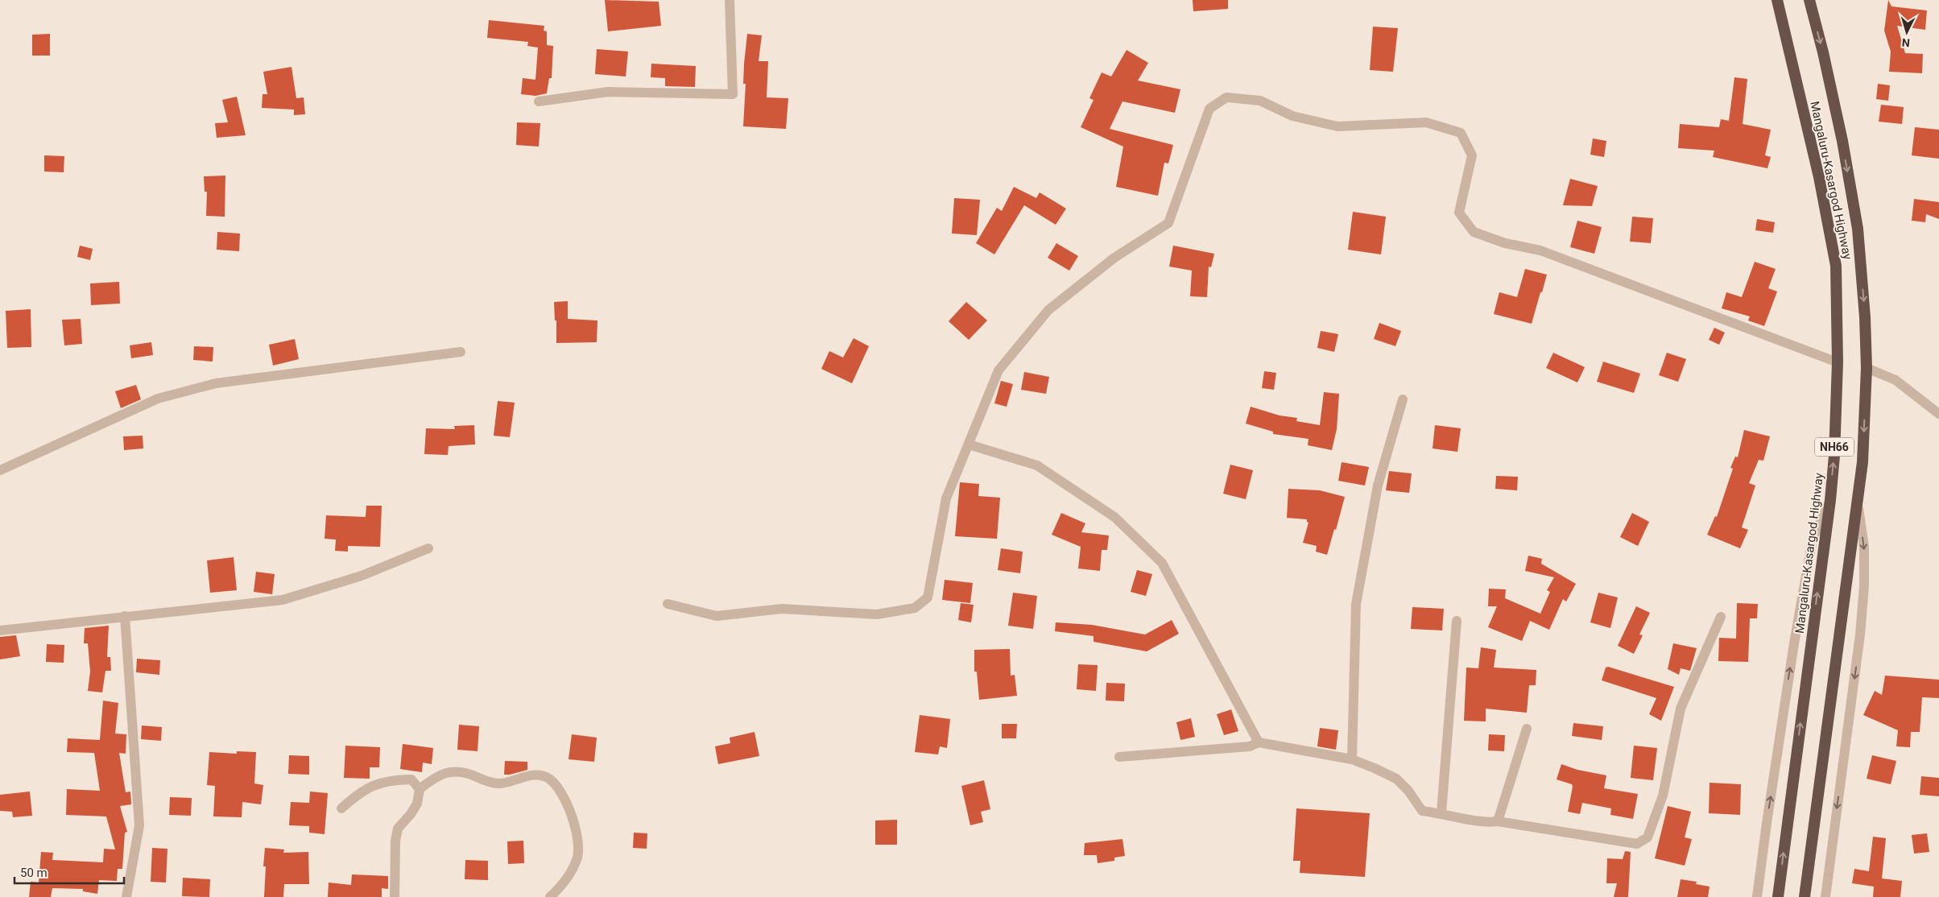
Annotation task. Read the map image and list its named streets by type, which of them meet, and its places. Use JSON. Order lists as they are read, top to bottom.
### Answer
{
  "streets": {
    "highway": ["Mangaluru-Kasargod Highway", "NH66"]
  },
  "scale_bar": "50 m",
  "north": "bottom"
}
